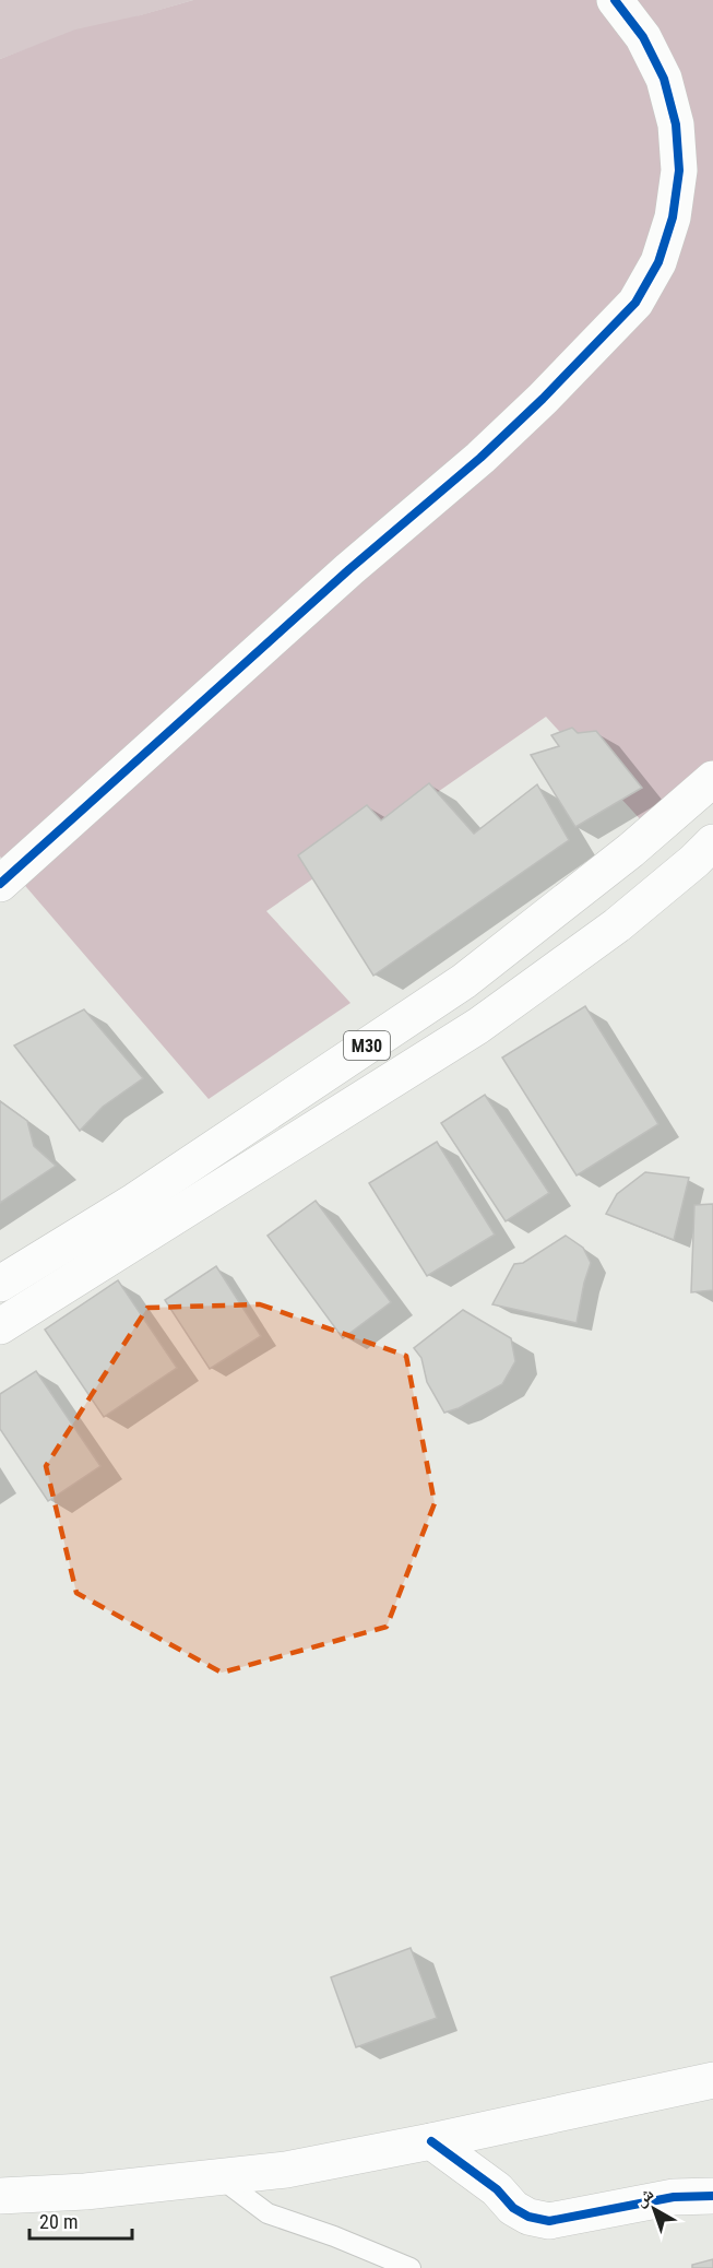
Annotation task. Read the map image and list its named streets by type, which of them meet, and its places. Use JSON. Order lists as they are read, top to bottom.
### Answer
{
  "streets": {
    "main road": ["M30"]
  },
  "scale_bar": "20 m",
  "north": "top left"
}
